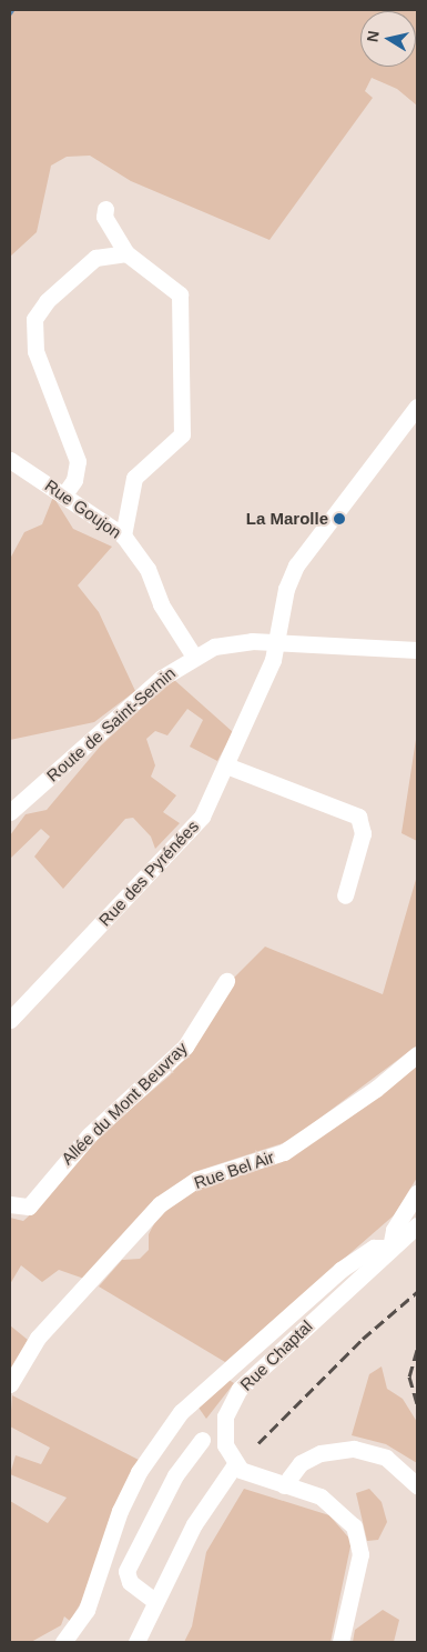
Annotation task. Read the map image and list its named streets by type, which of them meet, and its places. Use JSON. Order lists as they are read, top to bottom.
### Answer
{
  "streets": {
    "street": [
      "Rue Goujon",
      "Route de Saint-Sernin",
      "Rue des Pyrénées",
      "Allée du Mont Beuvray",
      "Rue Bel Air",
      "Rue Chaptal"
    ]
  },
  "crossings": [
    ["Rue Goujon", "Route de Saint-Sernin"],
    ["Route de Saint-Sernin", "Rue des Pyrénées"]
  ],
  "places": ["La Marolle"],
  "north": "left"
}
